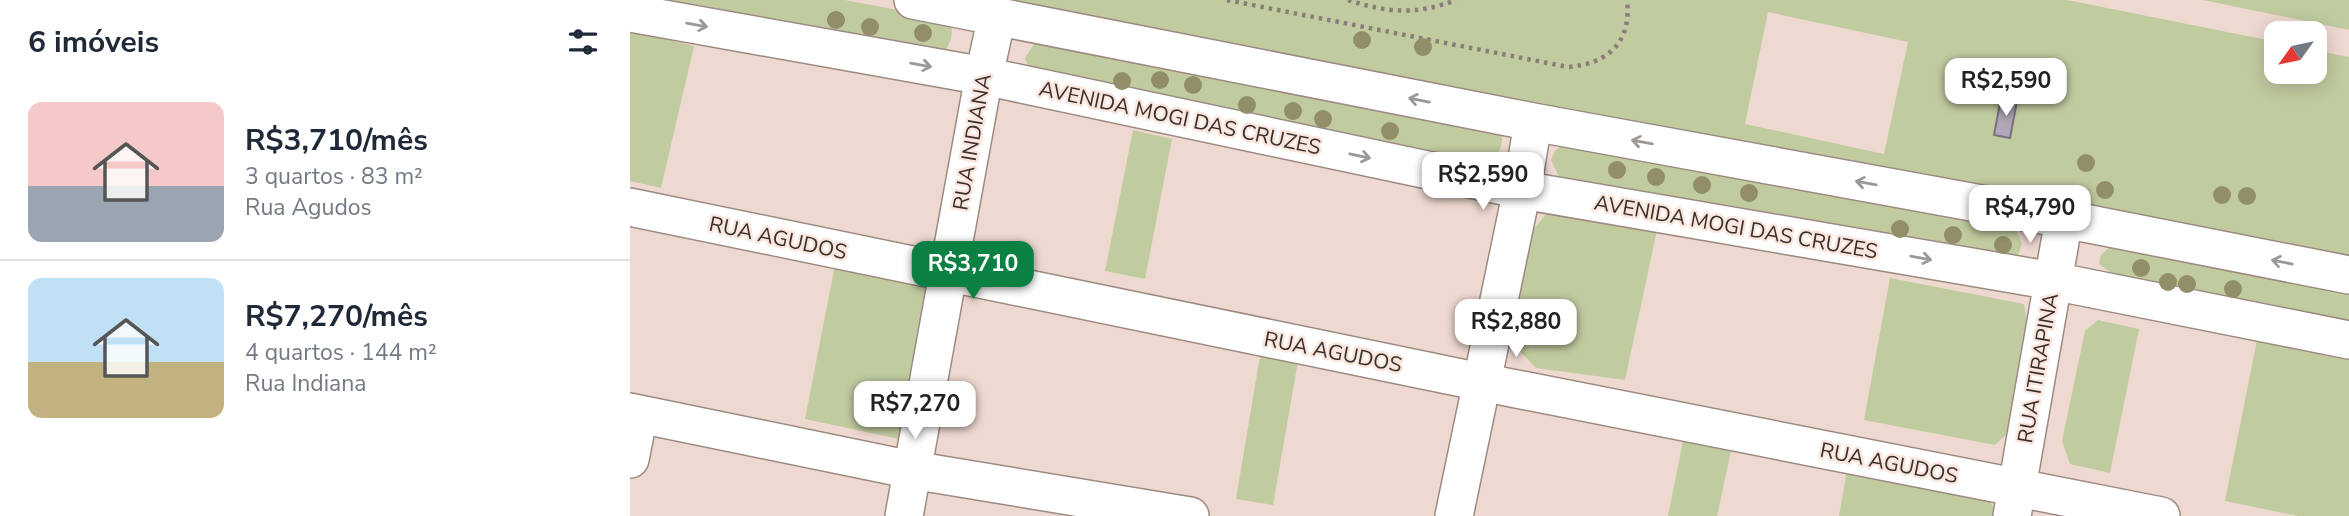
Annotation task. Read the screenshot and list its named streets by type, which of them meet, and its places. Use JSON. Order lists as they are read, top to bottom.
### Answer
{
  "streets": {
    "street": [
      "AVENIDA MOGI DAS CRUZES",
      "RUA INDIANA",
      "RUA AGUDOS",
      "RUA ITIRAPINA"
    ]
  },
  "crossings": [
    ["AVENIDA MOGI DAS CRUZES", "RUA INDIANA"],
    ["AVENIDA MOGI DAS CRUZES", "RUA ITIRAPINA"],
    ["RUA INDIANA", "RUA AGUDOS"],
    ["RUA AGUDOS", "RUA ITIRAPINA"]
  ],
  "north": "bottom left",
  "page": {
    "heading": "6 imóveis",
    "price": [
      "R$2,590",
      "R$2,590",
      "R$4,790",
      "R$3,710",
      "R$2,880",
      "R$7,270"
    ],
    "list": [
      {
        "name": "R$3,710/mês",
        "note": "3 quartos · 83 m² · Rua Agudos"
      },
      {
        "name": "R$7,270/mês",
        "note": "4 quartos · 144 m² · Rua Indiana"
      }
    ]
  }
}
